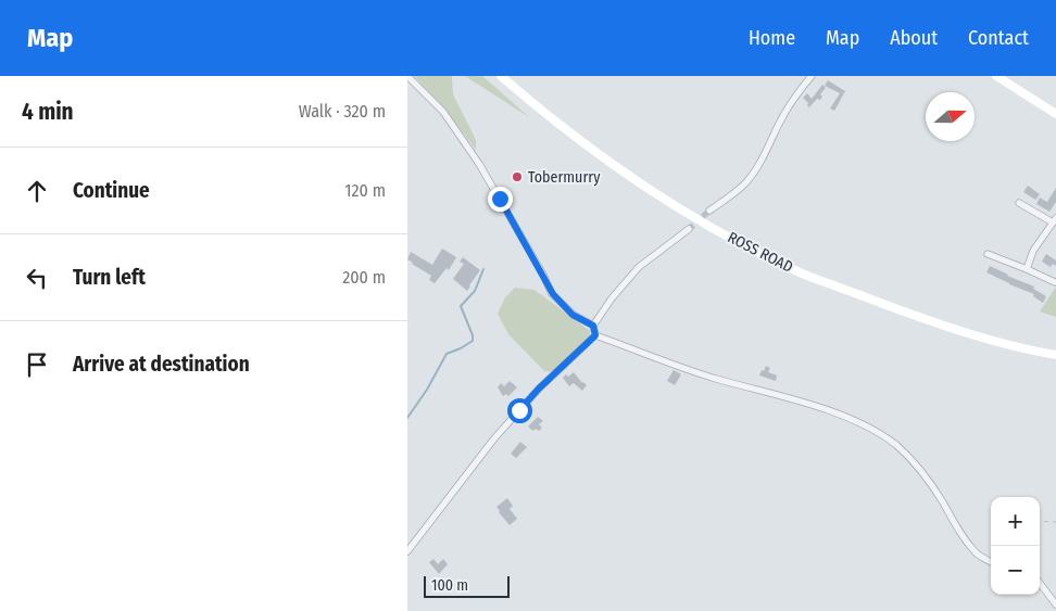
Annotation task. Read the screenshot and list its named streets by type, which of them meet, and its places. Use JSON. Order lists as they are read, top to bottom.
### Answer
{
  "streets": {
    "main road": ["ROSS ROAD"]
  },
  "places": ["Tobermurry"],
  "scale_bar": "100 m",
  "north": "right",
  "page": {
    "header": "Map",
    "nav": [
      "Home",
      "Map",
      "About",
      "Contact"
    ],
    "heading": ["4 min", "Walk · 320 m"],
    "list": [
      ["Continue", "120 m"],
      ["Turn left", "200 m"],
      "Arrive at destination"
    ],
    "map_buttons": ["+", "−"],
    "scale": "100 m"
  }
}
